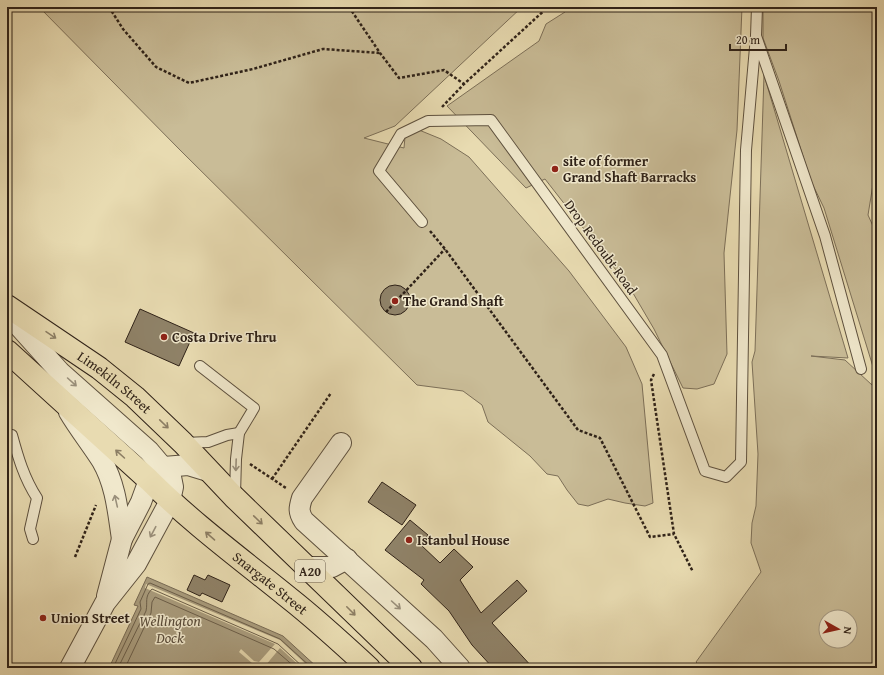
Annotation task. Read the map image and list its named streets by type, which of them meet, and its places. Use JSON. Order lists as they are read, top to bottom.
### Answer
{
  "streets": {
    "highway": ["Limekiln Street", "A20", "Snargate Street"],
    "lane": ["Drop Redoubt Road"]
  },
  "crossings": [
    ["Limekiln Street", "A20"],
    ["A20", "Snargate Street"]
  ],
  "water": ["Wellington Dock"],
  "places": [
    "site of former Grand Shaft Barracks",
    "The Grand Shaft",
    "Costa Drive Thru",
    "Istanbul House",
    "Union Street"
  ],
  "scale_bar": "20 m",
  "north": "right"
}
